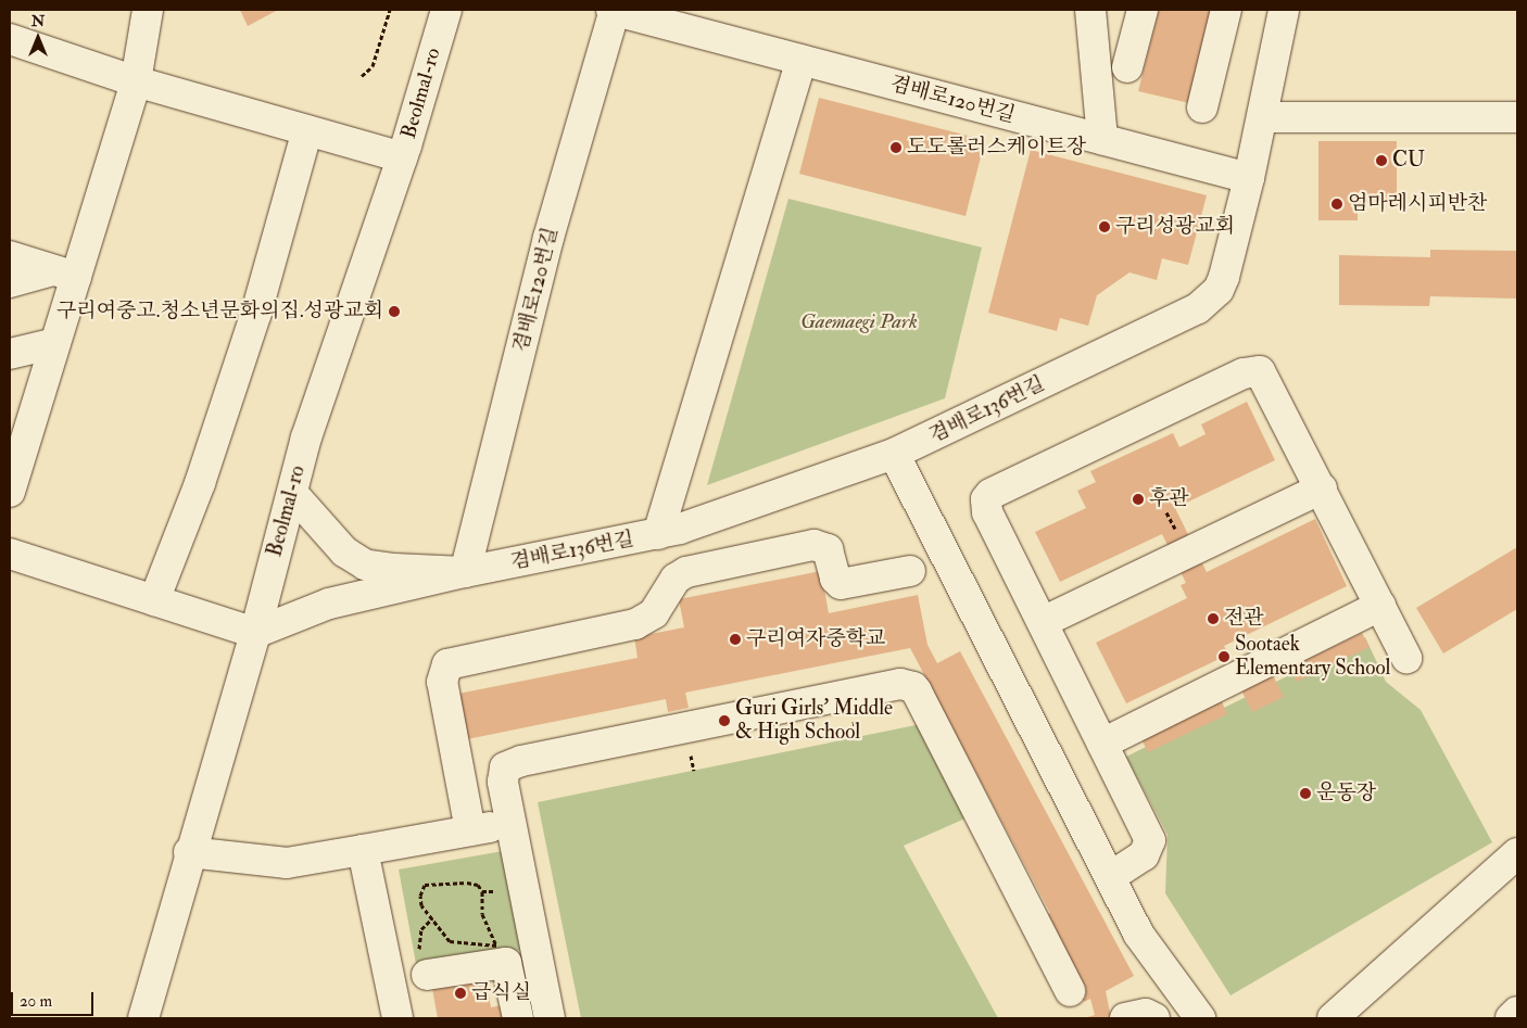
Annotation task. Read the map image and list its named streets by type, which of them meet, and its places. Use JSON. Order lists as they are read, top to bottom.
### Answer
{
  "streets": {
    "street": ["Beolmal-ro", "겸배로120번길", "겸배로136번길"]
  },
  "crossings": [
    ["겸배로120번길", "겸배로136번길"]
  ],
  "parks": ["Gaemaegi Park"],
  "places": [
    "도도롤러스케이트장",
    "CU",
    "엄마레시피반찬",
    "구리성광교회",
    "구리여중고.청소년문화의집.성광교회",
    "후관",
    "전관",
    "구리여자중학교",
    "Sootaek Elementary School",
    "Guri Girls' Middle & High School",
    "운동장",
    "급식실"
  ],
  "scale_bar": "20 m",
  "north": "top"
}
